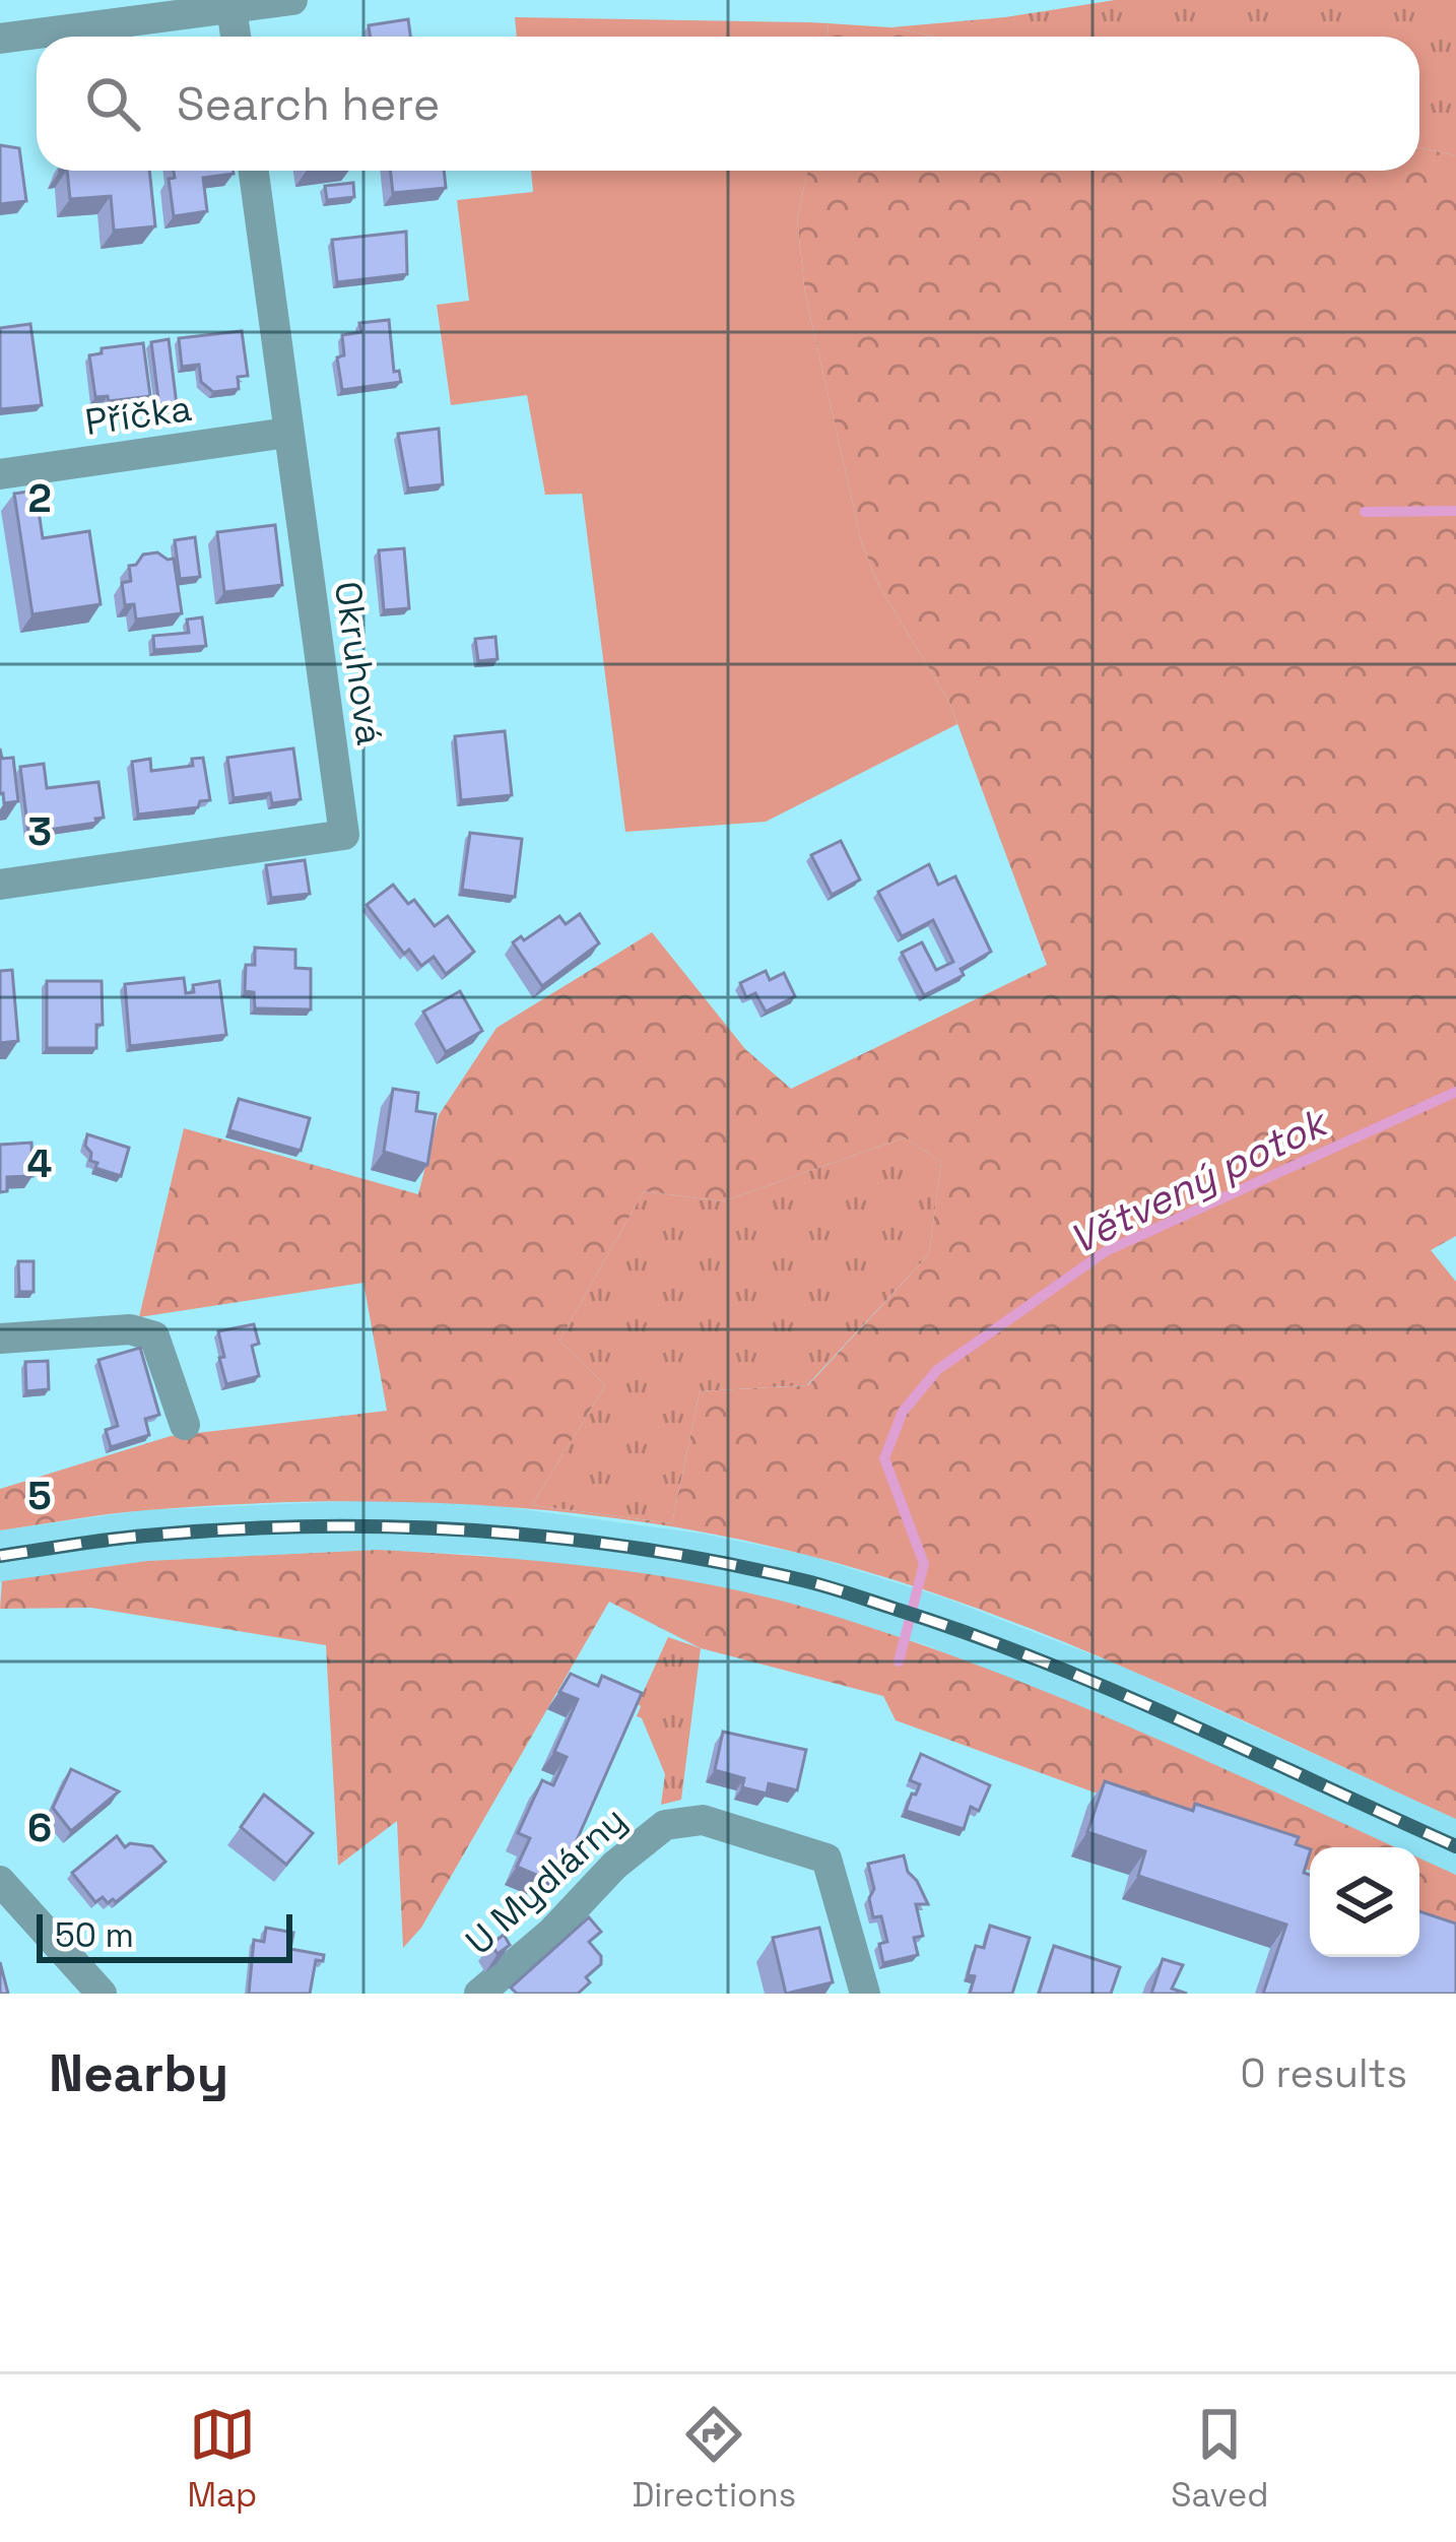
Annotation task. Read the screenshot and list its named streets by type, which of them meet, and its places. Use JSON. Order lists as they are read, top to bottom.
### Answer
{
  "streets": {
    "street": ["Příčka", "Okruhová", "U Mydlárny"]
  },
  "crossings": [
    ["Příčka", "Okruhová"]
  ],
  "water": ["Větvený potok"],
  "scale_bar": "50 m",
  "page": {
    "search": "Search here",
    "scale": "50 m",
    "heading": ["Nearby", "0 results"],
    "nav": ["Map", "Directions", "Saved"]
  },
  "grid": {
    "rows": [
      "2",
      "3",
      "4",
      "5",
      "6"
    ]
  }
}
